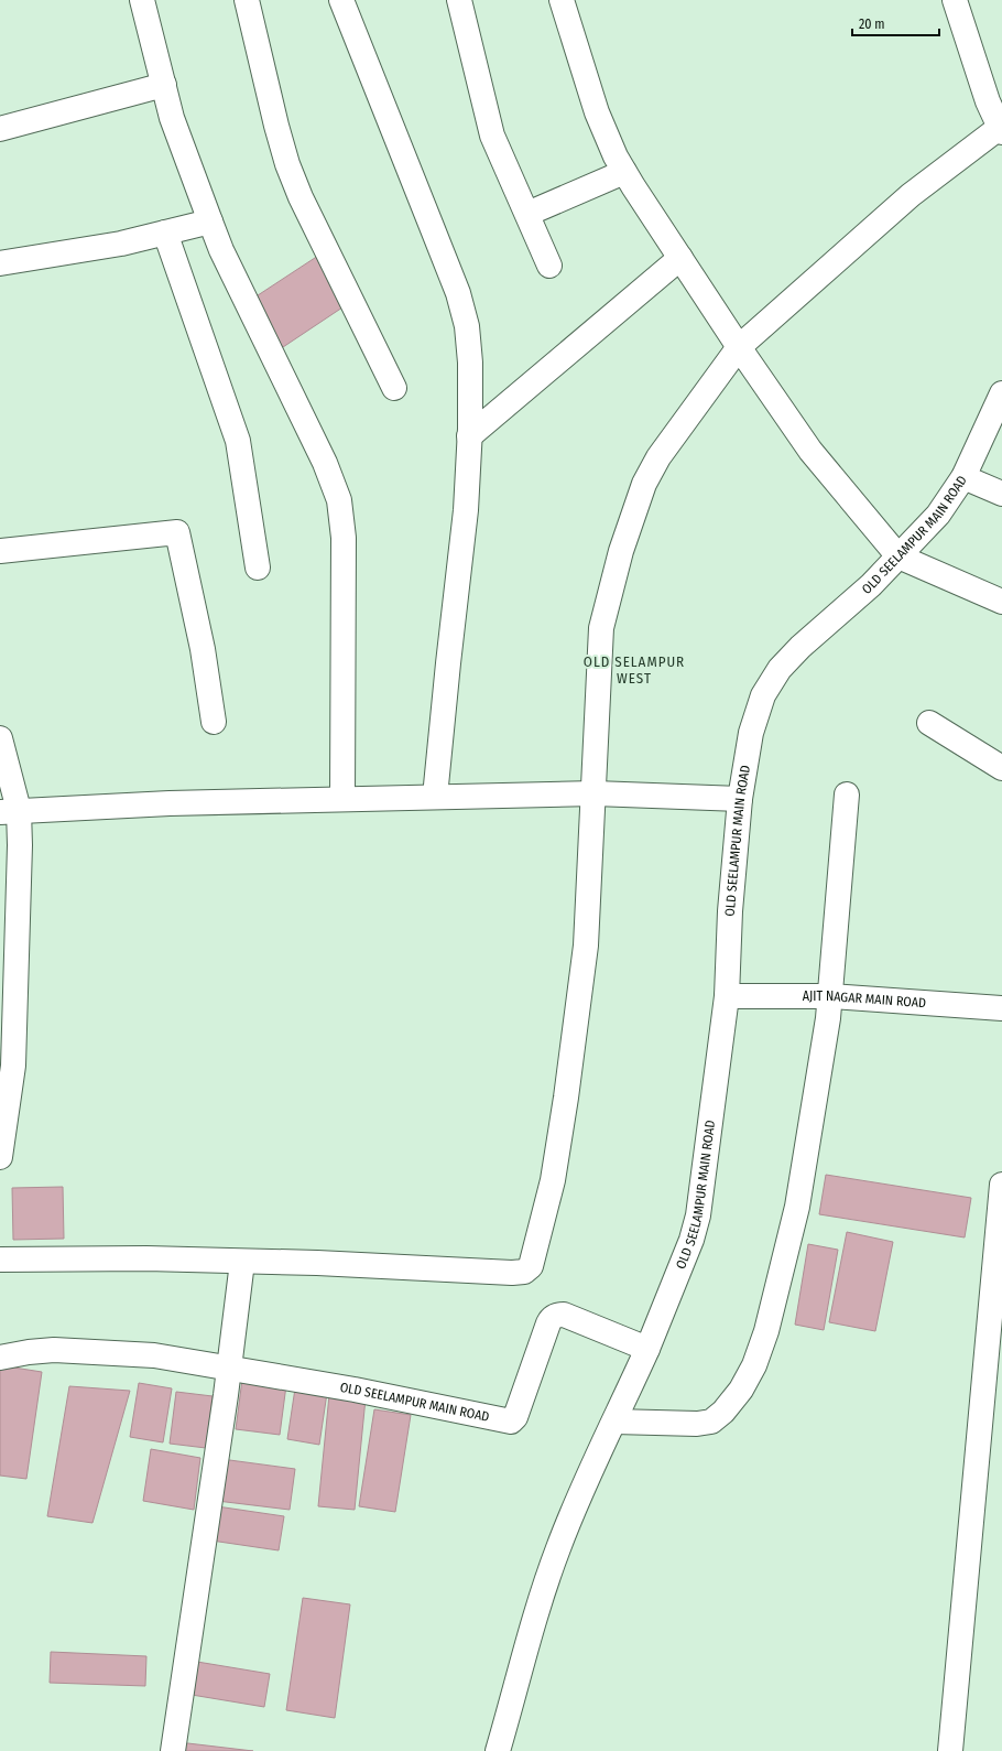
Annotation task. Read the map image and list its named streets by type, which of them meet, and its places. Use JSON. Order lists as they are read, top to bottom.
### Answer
{
  "streets": {
    "street": ["OLD SEELAMPUR MAIN ROAD", "AJIT NAGAR MAIN ROAD"]
  },
  "crossings": [
    ["OLD SEELAMPUR MAIN ROAD", "AJIT NAGAR MAIN ROAD"]
  ],
  "districts": ["OLD SELAMPUR WEST"],
  "scale_bar": "20 m"
}
